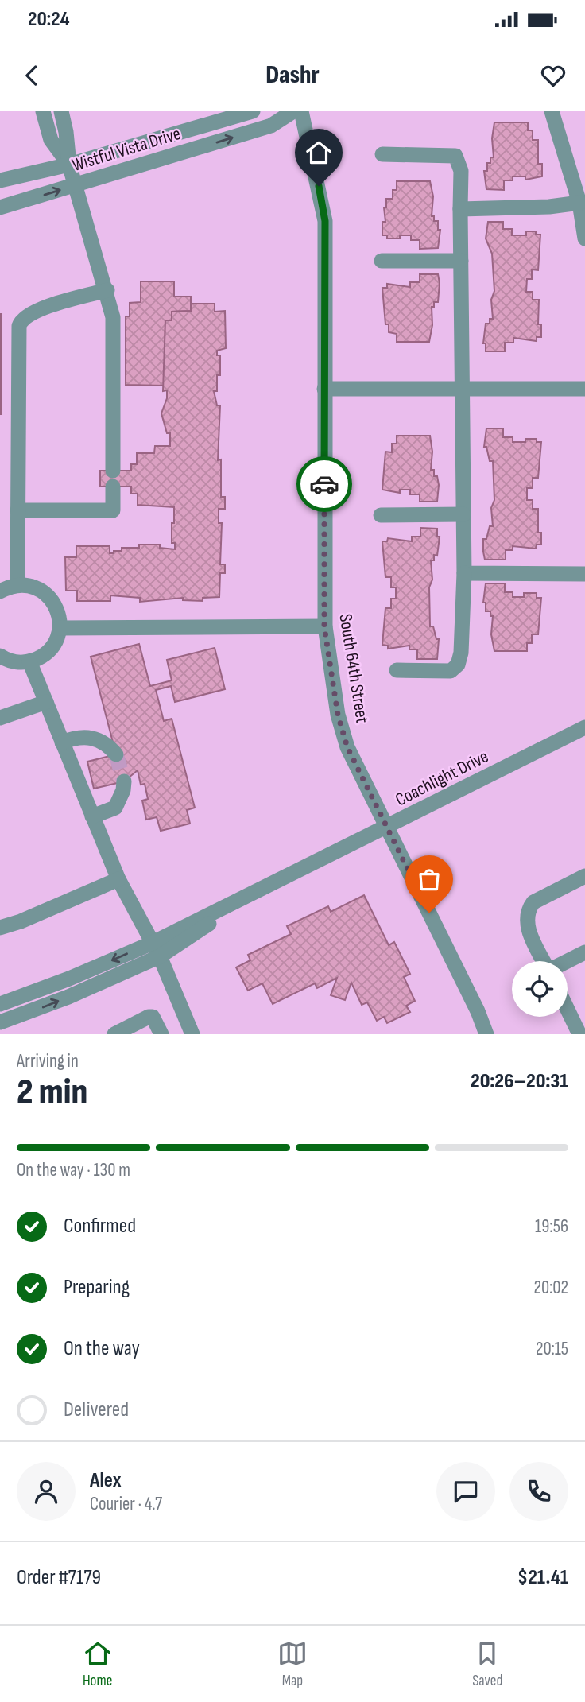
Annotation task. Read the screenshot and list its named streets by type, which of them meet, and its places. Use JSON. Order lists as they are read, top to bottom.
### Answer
{
  "streets": {
    "street": ["Wistful Vista Drive", "South 64th Street", "Coachlight Drive"]
  },
  "crossings": [
    ["South 64th Street", "Coachlight Drive"]
  ],
  "page": {
    "status": "20:24",
    "header": "Dashr",
    "heading": ["2 min", "Arriving in", "20:26–20:31"],
    "panel": [
      "Alex",
      "Courier · 4.7",
      "Order #7179",
      "$21.41"
    ],
    "bar": "On the way · 130 m",
    "list": [
      ["Confirmed", "19:56"],
      ["Preparing", "20:02"],
      ["On the way", "20:15"],
      "Delivered"
    ],
    "tabs": ["Home", "Map", "Saved"]
  }
}
